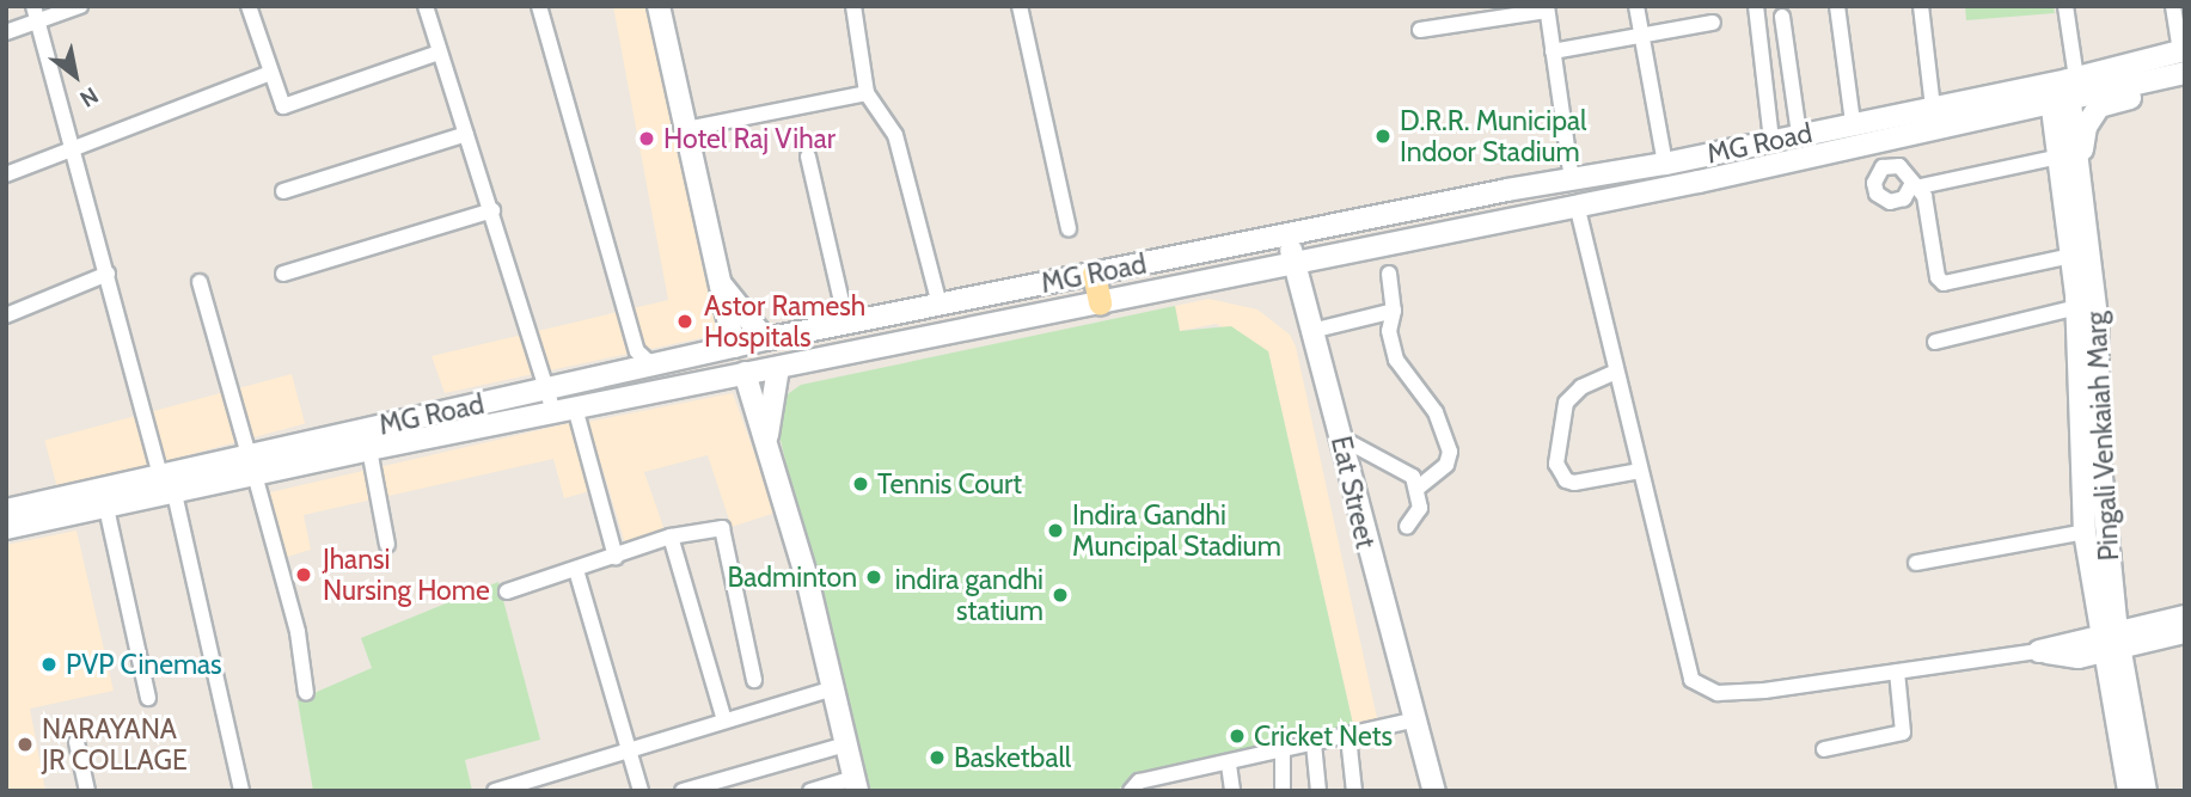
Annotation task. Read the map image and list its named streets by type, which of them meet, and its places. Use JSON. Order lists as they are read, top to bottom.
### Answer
{
  "streets": {
    "main road": ["MG Road", "Pingali Venkaiah Marg", "Eat Street"]
  },
  "crossings": [
    ["MG Road", "Pingali Venkaiah Marg"],
    ["MG Road", "Eat Street"]
  ],
  "places": [
    "D.R.R. Municipal Indoor Stadium",
    "Hotel Raj Vihar",
    "Astor Ramesh Hospitals",
    "Tennis Court",
    "Indira Gandhi Muncipal Stadium",
    "Jhansi Nursing Home",
    "Badminton",
    "indira gandhi statium",
    "PVP Cinemas",
    "Cricket Nets",
    "NARAYANA JR COLLAGE",
    "Basketball"
  ],
  "north": "bottom right"
}
